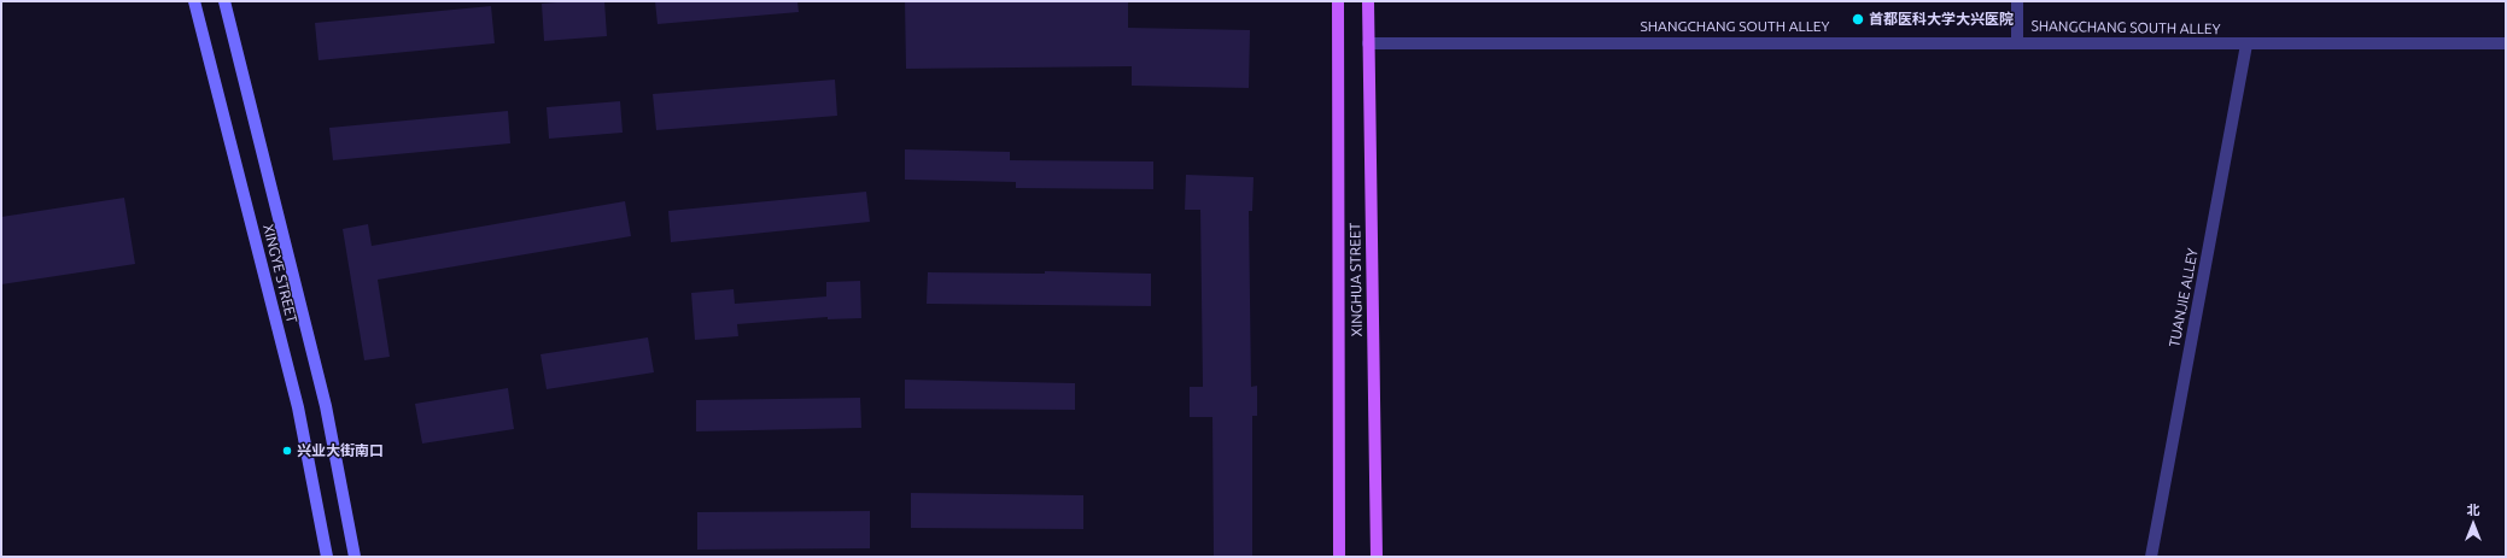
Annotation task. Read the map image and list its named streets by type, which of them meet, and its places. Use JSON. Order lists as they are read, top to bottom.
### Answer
{
  "streets": {
    "main road": ["XINGYE STREET", "XINGHUA STREET"],
    "street": ["SHANGCHANG SOUTH ALLEY", "TUANJIE ALLEY"]
  },
  "crossings": [
    ["SHANGCHANG SOUTH ALLEY", "XINGHUA STREET"],
    ["SHANGCHANG SOUTH ALLEY", "TUANJIE ALLEY"]
  ],
  "places": ["首都医科大学大兴医院", "兴业大街南口"],
  "north": "top"
}
